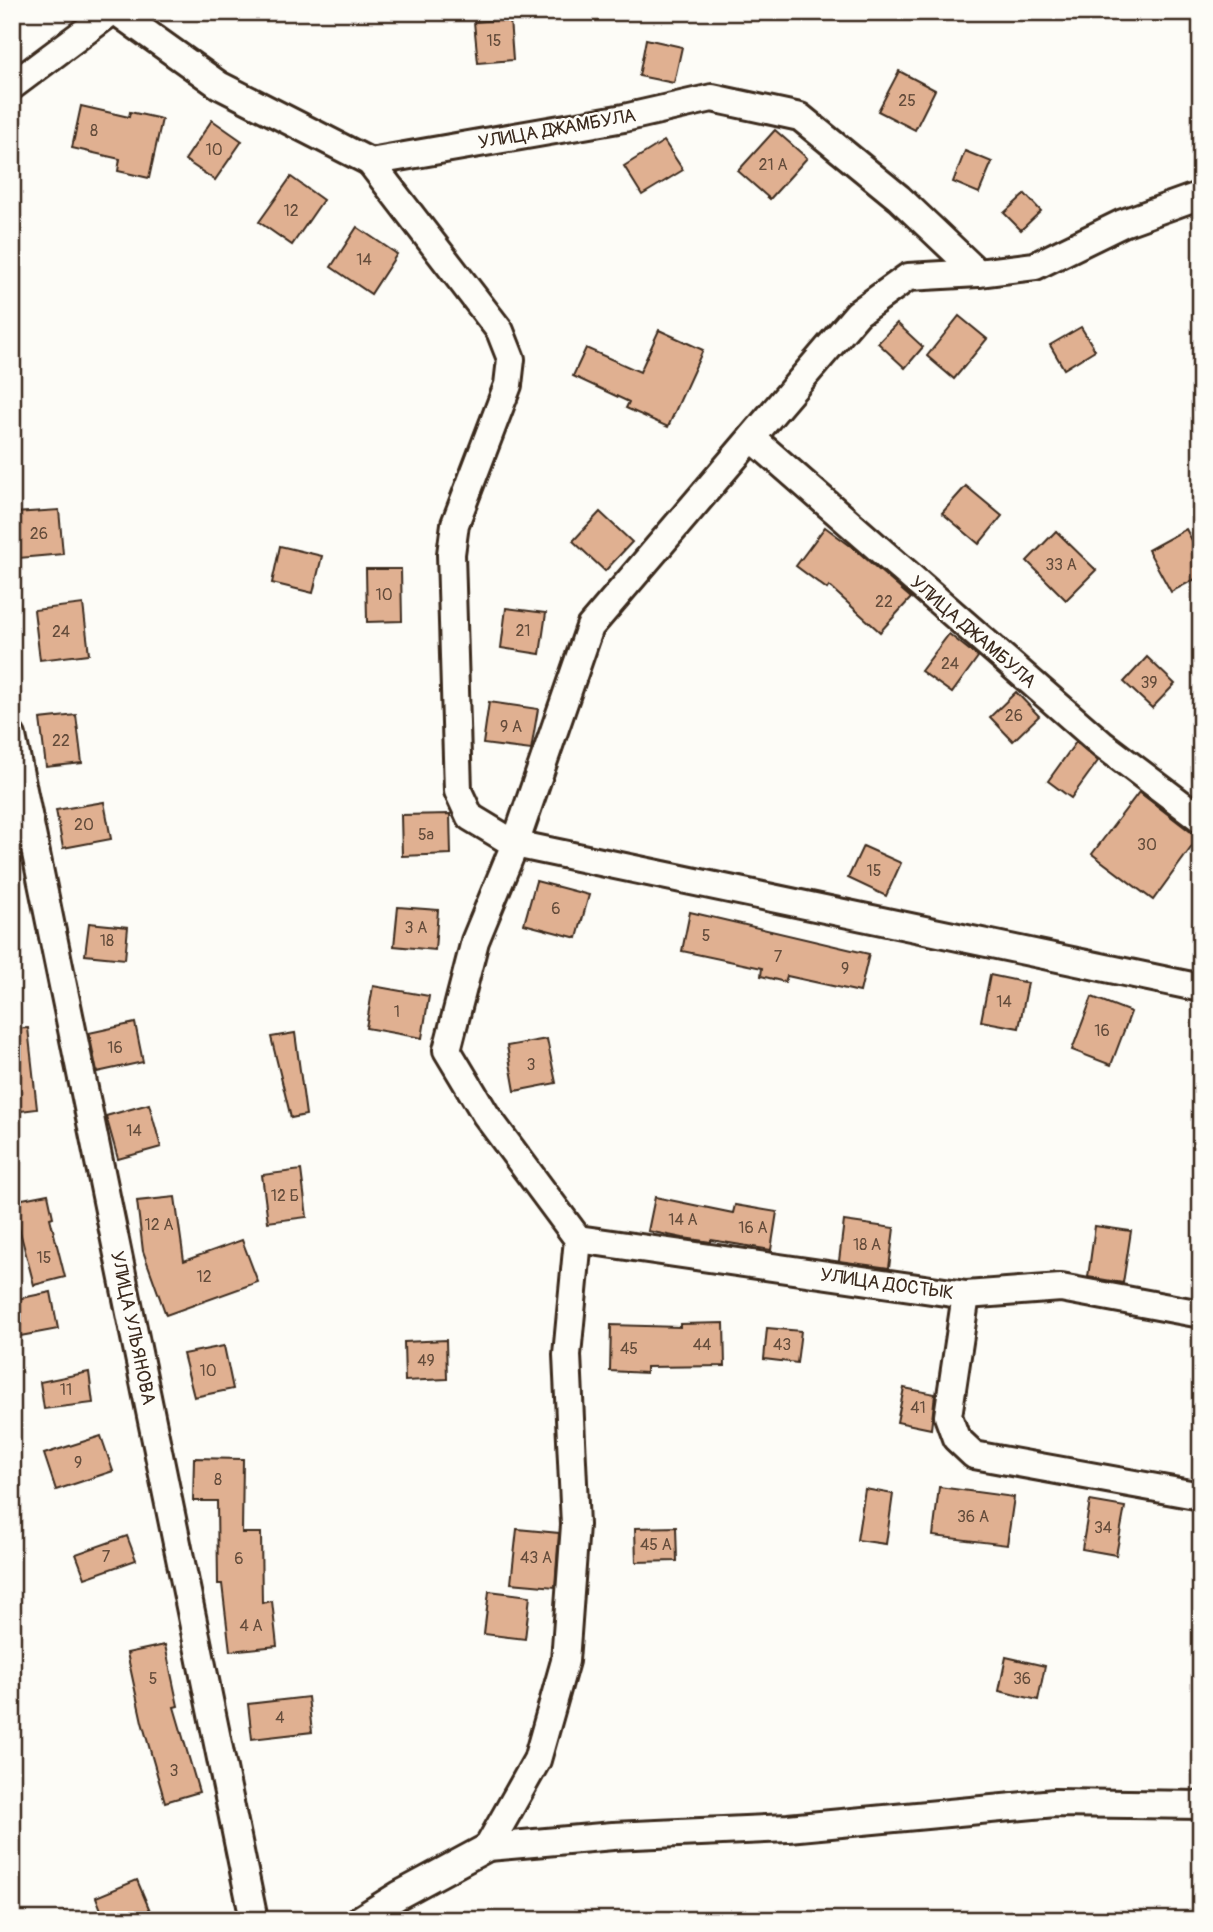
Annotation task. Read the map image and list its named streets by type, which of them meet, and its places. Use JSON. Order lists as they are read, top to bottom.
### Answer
{
  "streets": {
    "street": ["УЛИЦА ДЖАМБУЛА", "УЛИЦА ДОСТЫК", "УЛИЦА УЛЬЯНОВА"]
  },
  "house_numbers": [
    "15",
    "25",
    "8",
    "10",
    "21 А",
    "12",
    "14",
    "26",
    "33 А",
    "10",
    "22",
    "21",
    "24",
    "24",
    "39",
    "26",
    "9 А",
    "22",
    "20",
    "5а",
    "30",
    "15",
    "6",
    "3 А",
    "5",
    "18",
    "7",
    "9",
    "14",
    "1",
    "16",
    "16",
    "3",
    "14",
    "12 Б",
    "14 А",
    "12 А",
    "16 А",
    "18 А",
    "15",
    "12",
    "44",
    "43",
    "45",
    "49",
    "10",
    "11",
    "41",
    "9",
    "8",
    "36 А",
    "34",
    "45 А",
    "7",
    "43 А",
    "6",
    "4 А",
    "5",
    "36",
    "4",
    "3"
  ]
}
